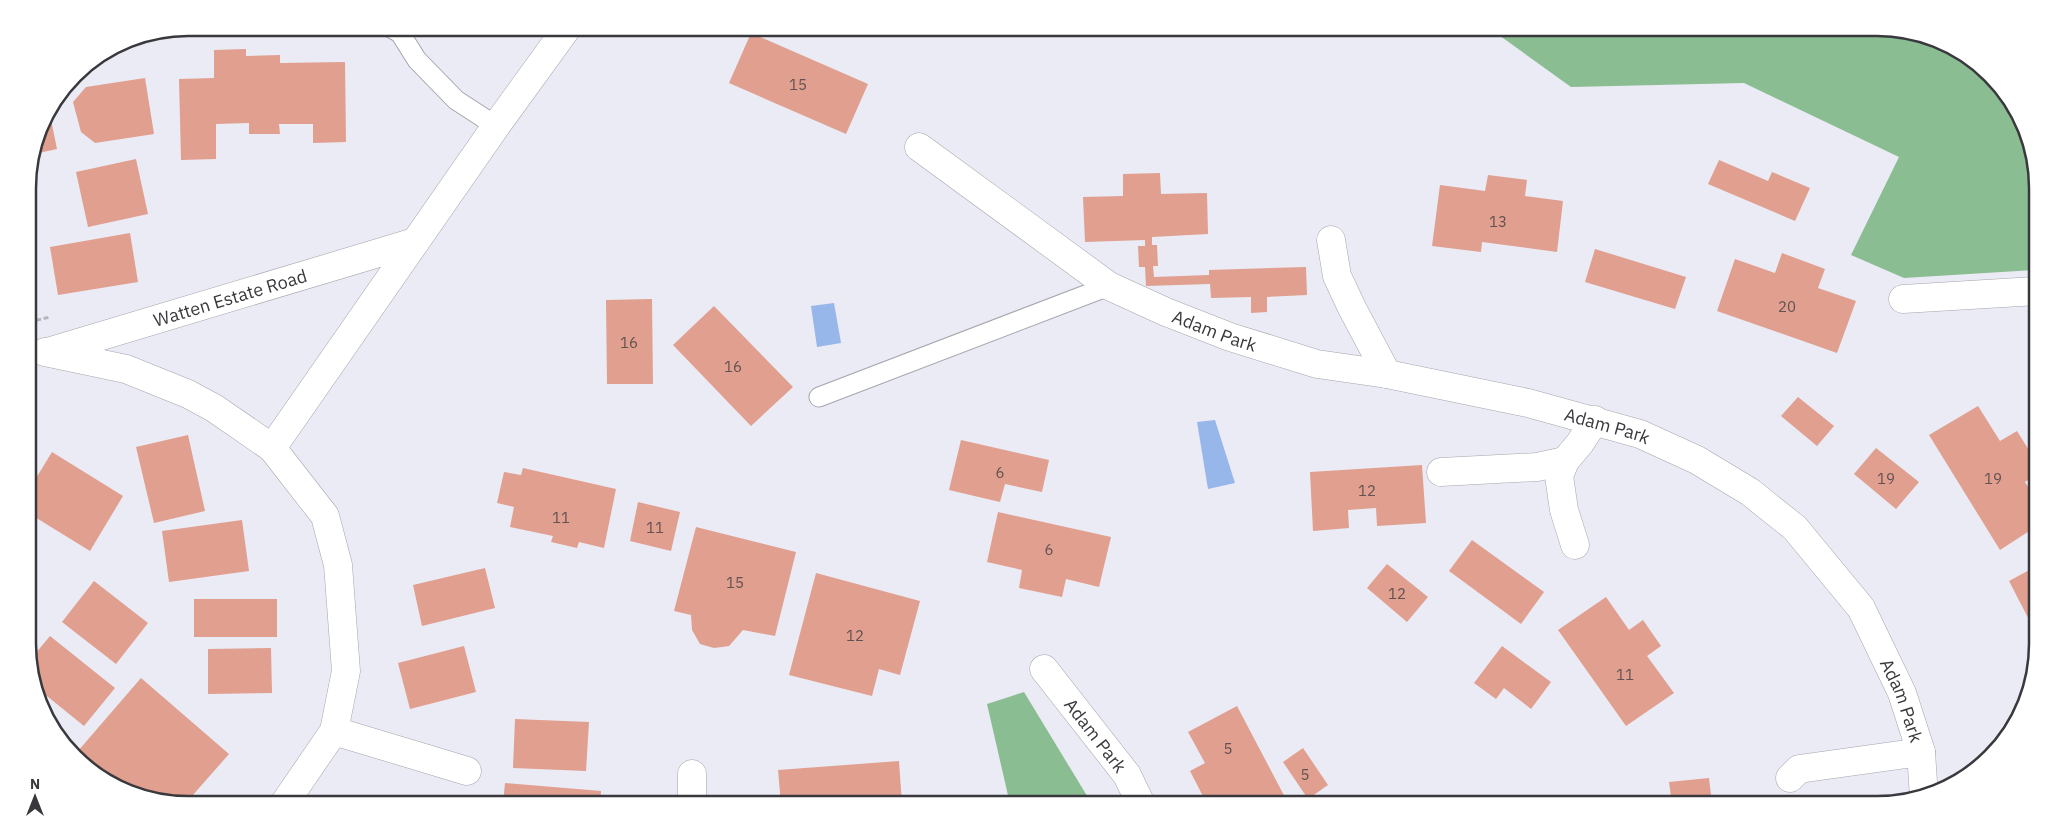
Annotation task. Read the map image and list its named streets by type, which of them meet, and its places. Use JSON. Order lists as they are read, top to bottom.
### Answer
{
  "streets": {
    "street": ["Watten Estate Road", "Adam Park"]
  },
  "house_numbers": [
    "15",
    "13",
    "20",
    "16",
    "16",
    "6",
    "19",
    "19",
    "12",
    "11",
    "11",
    "6",
    "15",
    "12",
    "12",
    "11",
    "5",
    "5"
  ],
  "north": "top"
}
